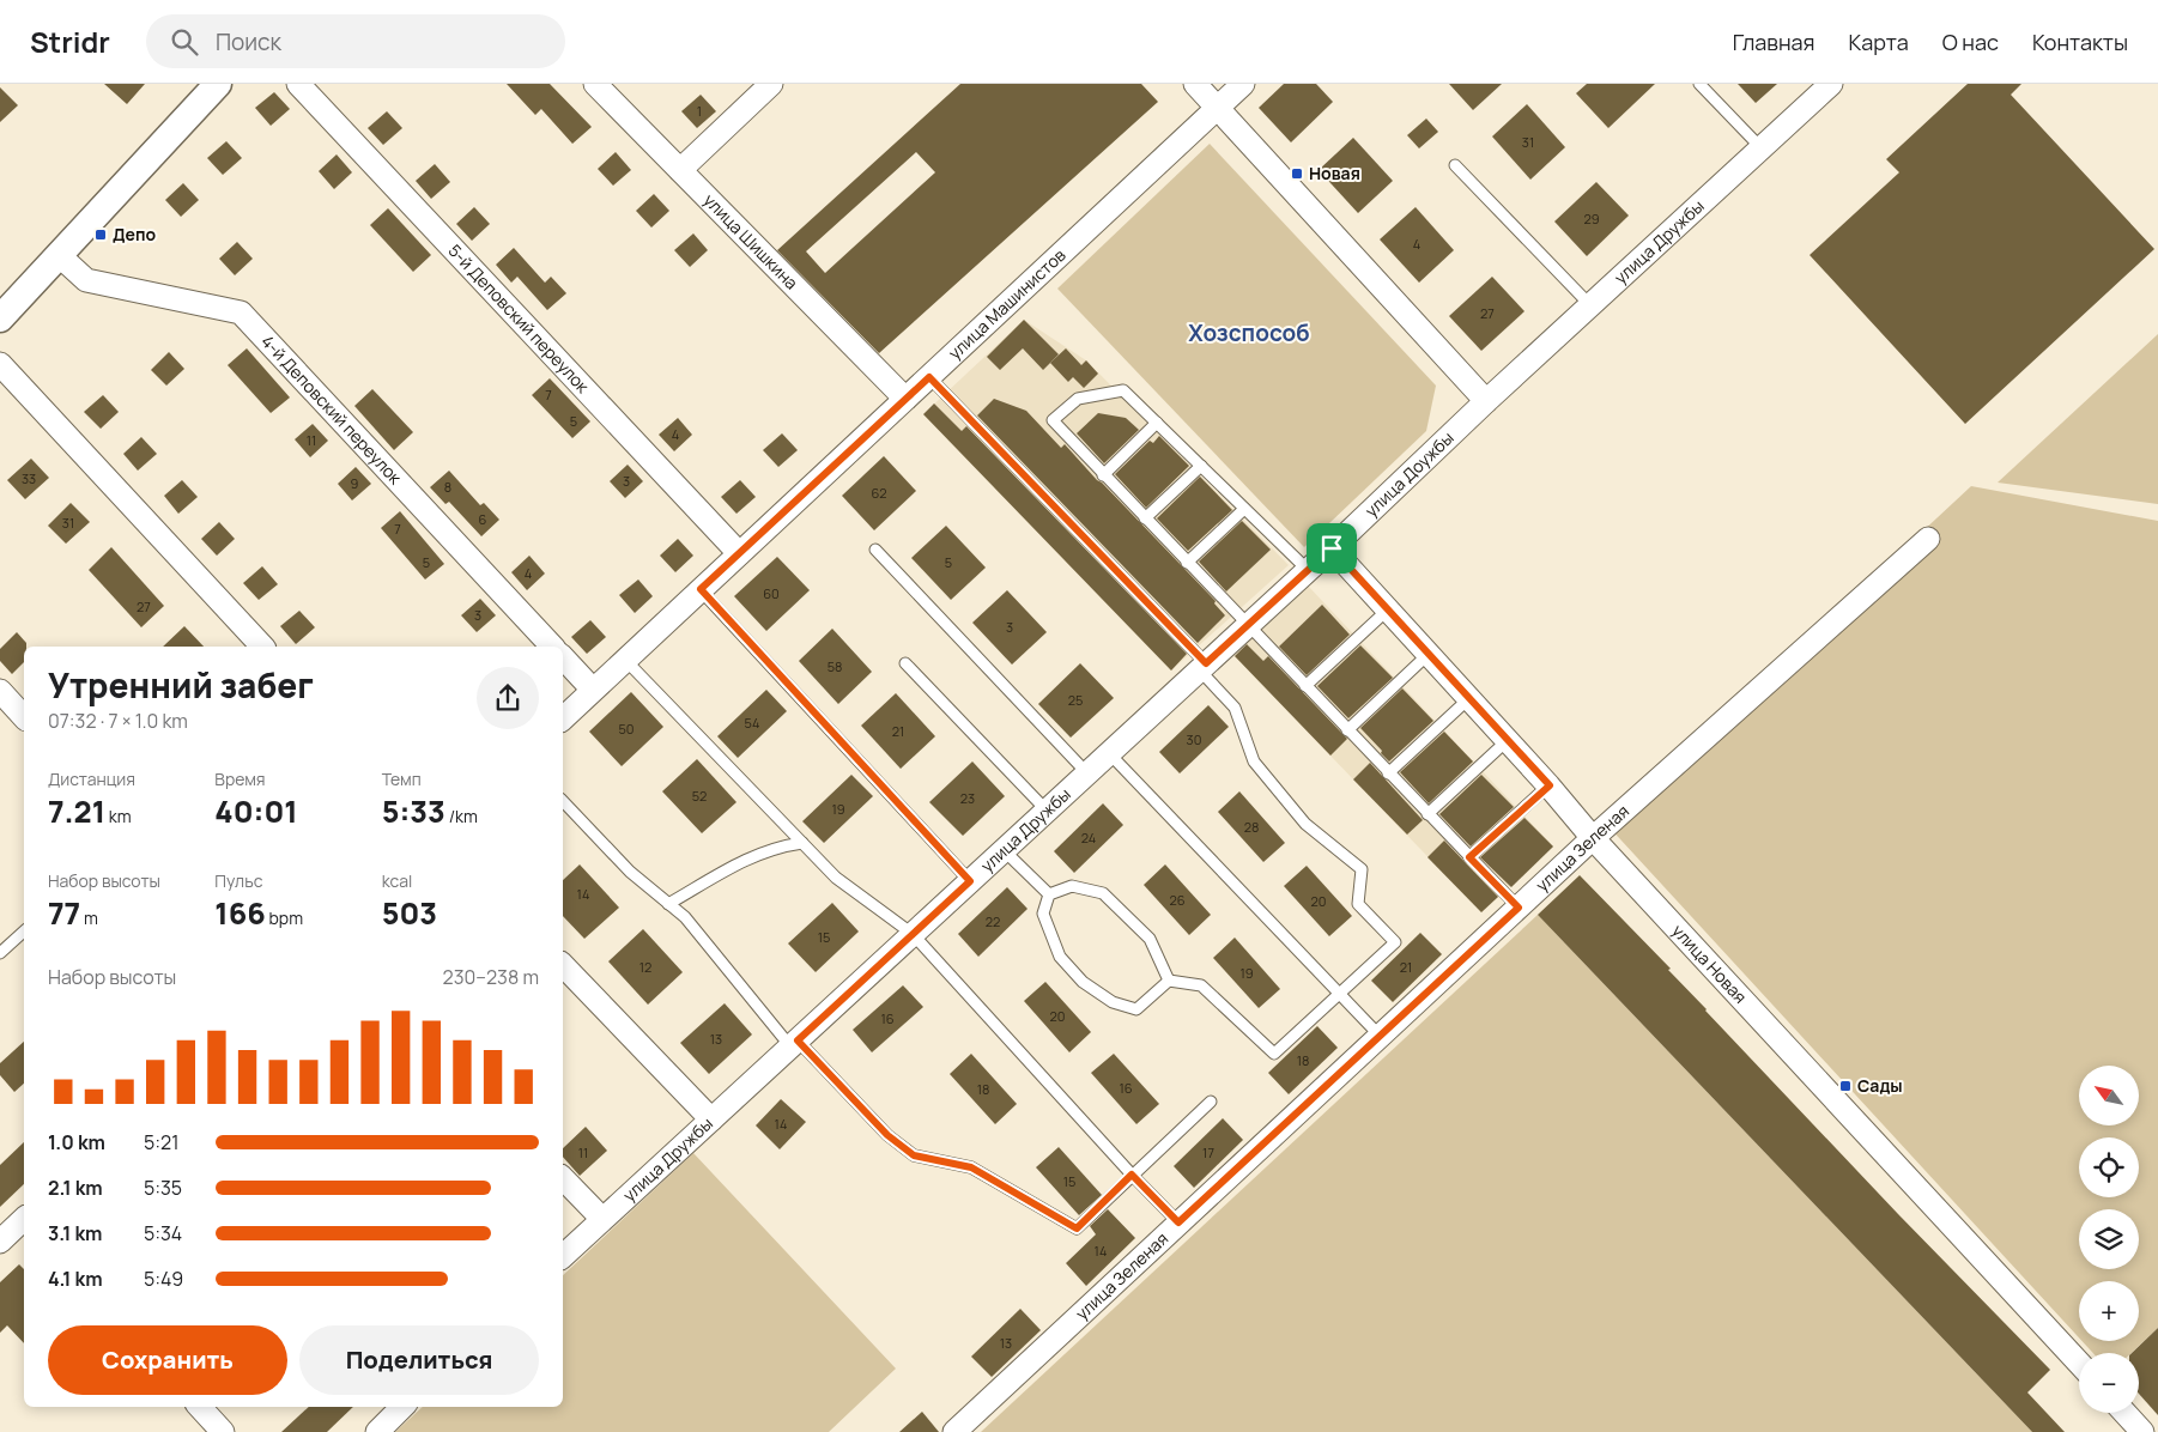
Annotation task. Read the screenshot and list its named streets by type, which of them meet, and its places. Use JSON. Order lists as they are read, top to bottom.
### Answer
{
  "streets": {
    "street": [
      "улица Шишкина",
      "улица Дружбы",
      "улица Машинистов",
      "5-й Деповский переулок",
      "4-й Деповский переулок",
      "улица Доужбы",
      "улица Зеленая",
      "улица Новая"
    ]
  },
  "crossings": [
    ["улица Шишкина", "улица Машинистов"],
    ["улица Дружбы", "улица Доужбы"],
    ["улица Дружбы", "улица Новая"],
    ["улица Машинистов", "5-й Деповский переулок"],
    ["улица Доужбы", "улица Новая"],
    ["улица Зеленая", "улица Новая"]
  ],
  "districts": ["Хозспособ"],
  "places": {
    "transit": ["Новая", "Депо", "Сады"]
  },
  "house_numbers": [
    "1",
    "31",
    "29",
    "4",
    "27",
    "7",
    "5",
    "4",
    "11",
    "33",
    "3",
    "9",
    "8",
    "62",
    "6",
    "31",
    "7",
    "5",
    "5",
    "4",
    "60",
    "27",
    "3",
    "3",
    "58",
    "25",
    "54",
    "50",
    "21",
    "30",
    "52",
    "23",
    "19",
    "28",
    "24",
    "14",
    "26",
    "20",
    "22",
    "15",
    "12",
    "21",
    "19",
    "20",
    "16",
    "13",
    "18",
    "16",
    "18",
    "14",
    "11",
    "17",
    "15",
    "14",
    "13"
  ],
  "north": "top left",
  "page": {
    "header": "Stridr",
    "search": "Поиск",
    "nav": [
      "Главная",
      "Карта",
      "О нас",
      "Контакты"
    ],
    "heading": ["Утренний забег", "07:32 · 7 × 1.0 km"],
    "stats": [
      ["Дистанция", "7.21 km"],
      ["Время", "40:01"],
      ["Темп", "5:33 /km"],
      ["Набор высоты", "77 m"],
      ["Пульс", "166 bpm"],
      ["kcal", "503"]
    ],
    "chart": ["Набор высоты", "230–238 m"],
    "map_buttons": ["+", "−"],
    "list": [
      {
        "name": "1.0 km",
        "note": "5:21"
      },
      {
        "name": "2.1 km",
        "note": "5:35"
      },
      {
        "name": "3.1 km",
        "note": "5:34"
      },
      {
        "name": "4.1 km",
        "note": "5:49"
      }
    ],
    "buttons": ["Сохранить", "Поделиться"]
  }
}
